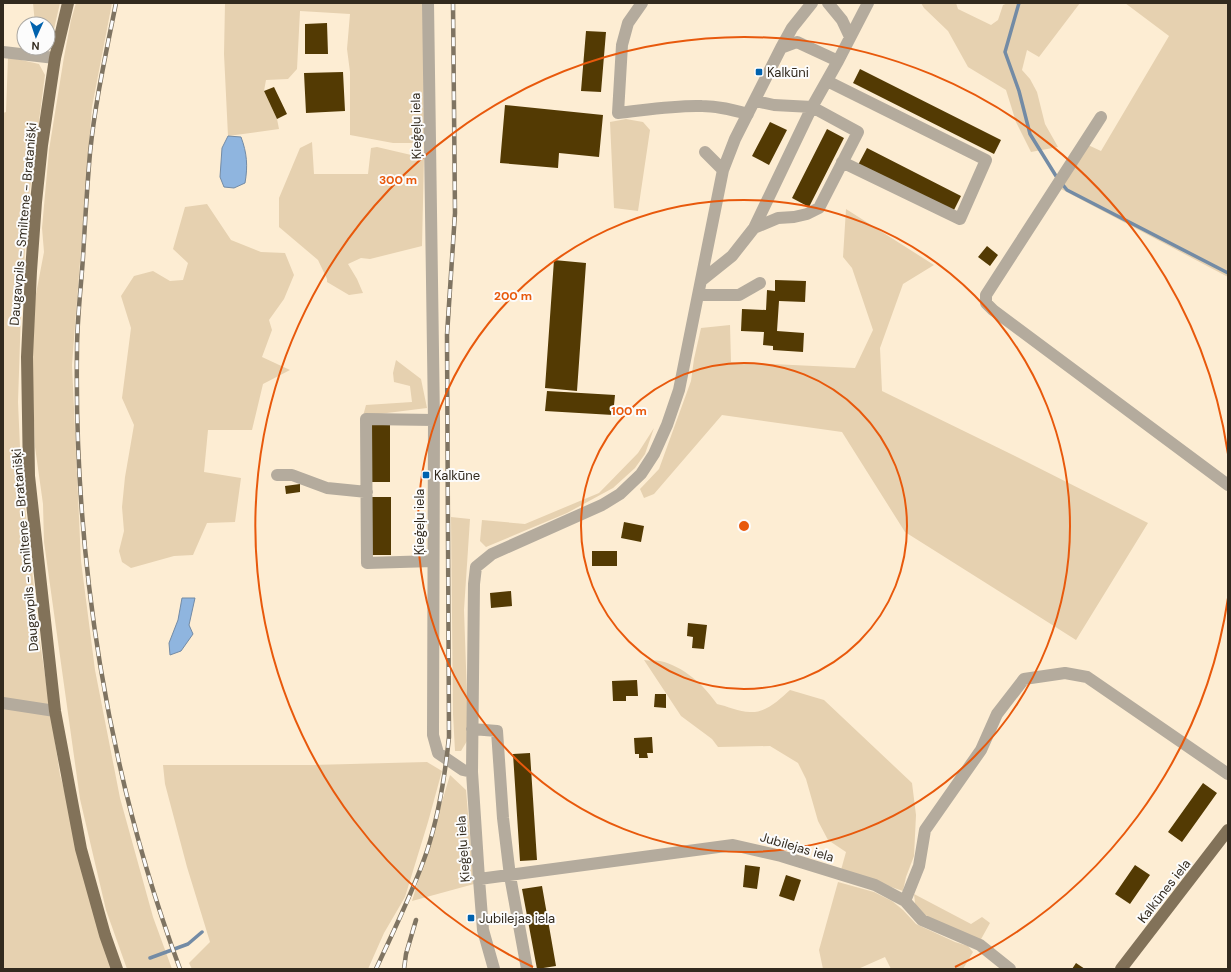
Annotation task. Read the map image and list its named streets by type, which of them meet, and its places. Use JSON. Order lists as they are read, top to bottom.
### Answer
{
  "streets": {
    "main road": ["Daugavpils - Smiltene - Bratanišķi", "Kalkūnes iela"],
    "street": ["Ķieģeļu iela", "Jubilejas iela"]
  },
  "crossings": [
    ["Ķieģeļu iela", "Jubilejas iela"]
  ],
  "places": {
    "transit": ["Kalkūni", "Kalkūne", "Jubilejas iela"]
  },
  "north": "bottom",
  "rings": ["300 m", "200 m", "100 m"]
}
